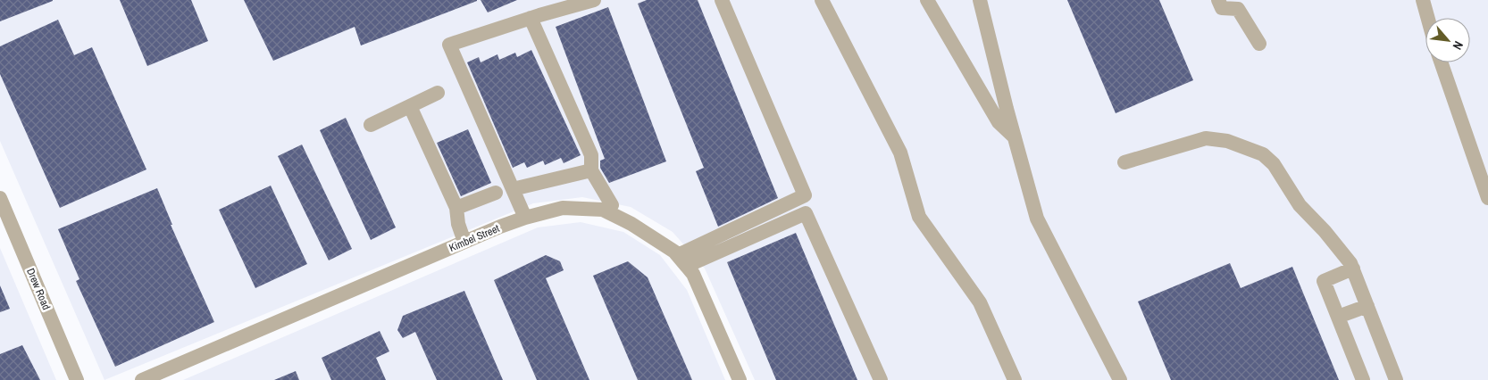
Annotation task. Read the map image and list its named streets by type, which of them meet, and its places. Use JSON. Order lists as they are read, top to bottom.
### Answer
{
  "streets": {
    "street": ["Kimbel Street", "Drew Road"]
  },
  "north": "bottom right"
}
